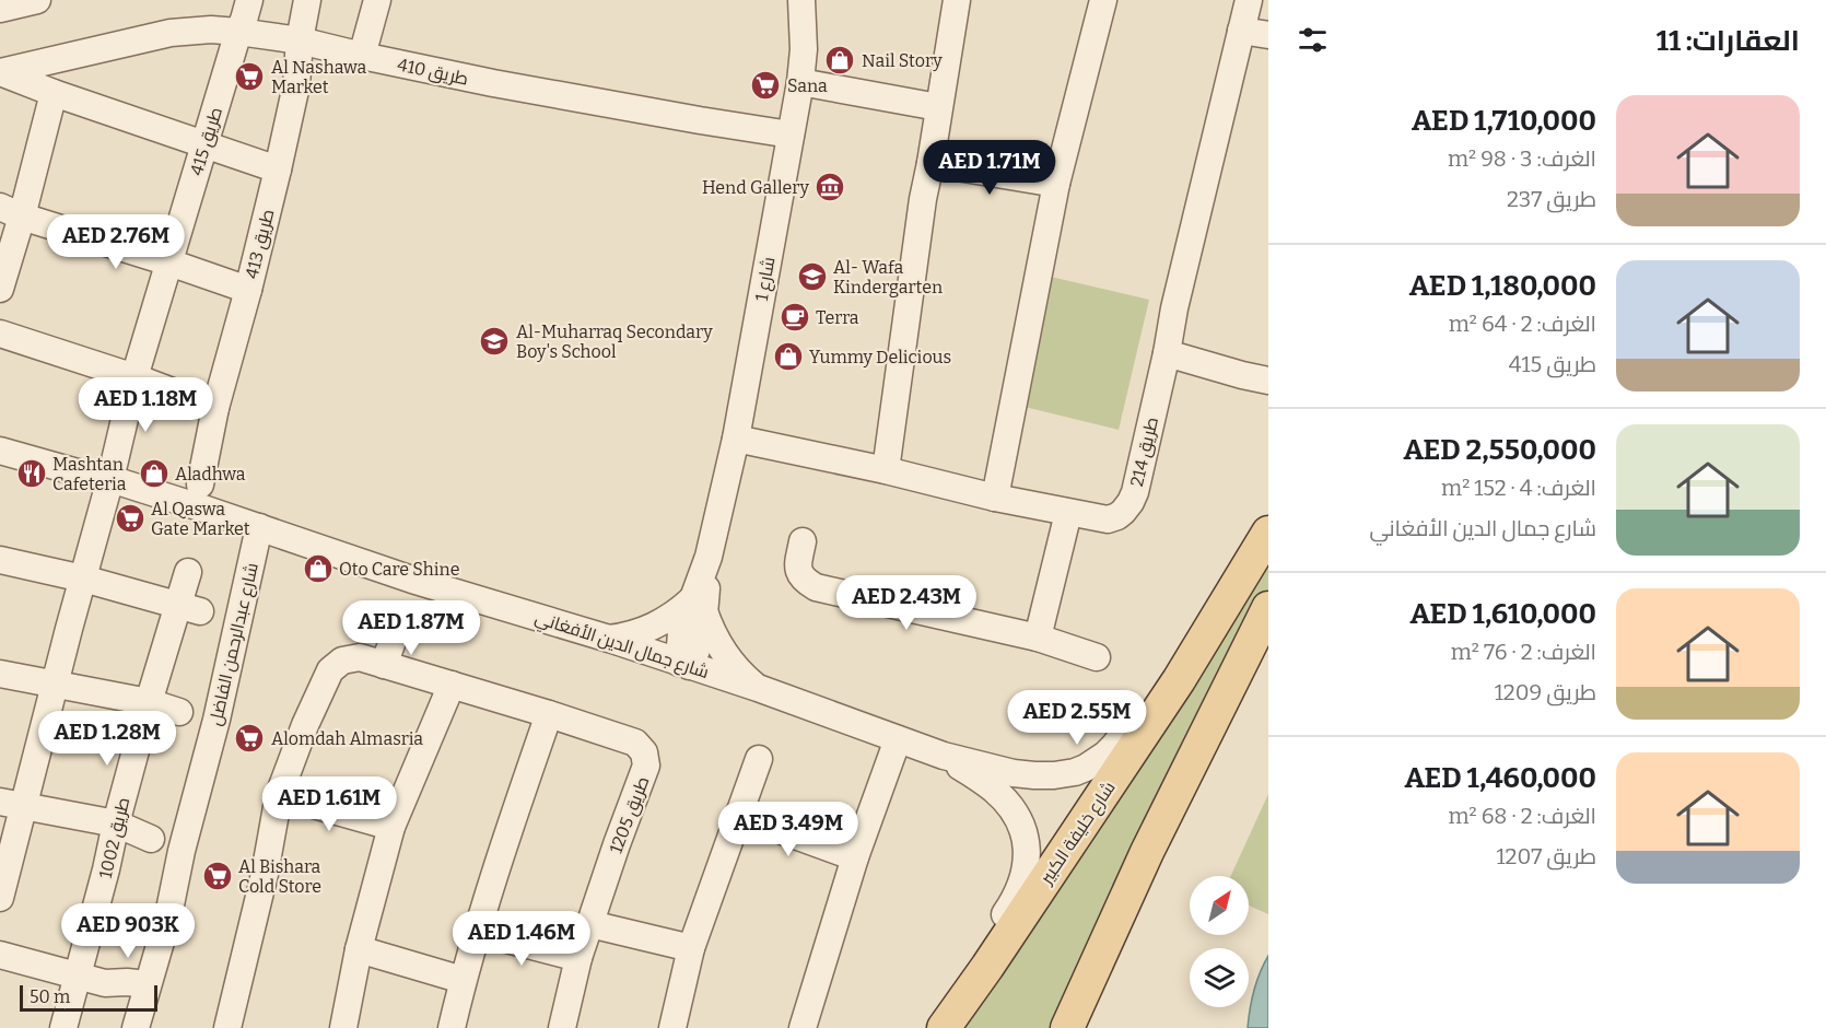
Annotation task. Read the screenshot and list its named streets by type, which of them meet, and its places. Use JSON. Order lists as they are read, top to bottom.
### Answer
{
  "streets": {
    "main road": ["شارع خليفة الكبير"],
    "street": [
      "طريق 410",
      "طريق 415",
      "طريق 413",
      "شارع 1",
      "طريق 214",
      "شارع عبدالرحمن الفاضل",
      "شارع جمال الدين الأفغاني",
      "طريق 1205",
      "طريق 1002"
    ]
  },
  "crossings": [
    ["طريق 410", "طريق 415"],
    ["طريق 410", "طريق 413"],
    ["طريق 410", "شارع 1"],
    ["طريق 415", "شارع جمال الدين الأفغاني"],
    ["شارع 1", "طريق 214"],
    ["شارع 1", "شارع جمال الدين الأفغاني"],
    ["شارع عبدالرحمن الفاضل", "شارع جمال الدين الأفغاني"],
    ["شارع جمال الدين الأفغاني", "شارع خليفة الكبير"]
  ],
  "places": {
    "shop": [
      "Nail Story",
      "Yummy Delicious",
      "Aladhwa",
      "Oto Care Shine"
    ],
    "supermarket": [
      "Al Nashawa Market",
      "Sana",
      "Al Qaswa Gate Market",
      "Alomdah Almasria",
      "Al Bishara Cold Store"
    ],
    "museum": ["Hend Gallery"],
    "school or university": ["Al- Wafa Kindergarten", "Al-Muharraq Secondary Boy's School"],
    "cafe": ["Terra"],
    "restaurant": ["Mashtan Cafeteria"]
  },
  "scale_bar": "50 m",
  "north": "top right",
  "page": {
    "heading": "العقارات: 11",
    "list": [
      {
        "name": "AED 1,710,000",
        "note": "الغرف: 3 · 98 m² · طريق 237"
      },
      {
        "name": "AED 1,180,000",
        "note": "الغرف: 2 · 64 m² · طريق 415"
      },
      {
        "name": "AED 2,550,000",
        "note": "الغرف: 4 · 152 m² · شارع جمال الدين الأفغاني"
      },
      {
        "name": "AED 1,610,000",
        "note": "الغرف: 2 · 76 m² · طريق 1209"
      },
      {
        "name": "AED 1,460,000",
        "note": "الغرف: 2 · 68 m² · طريق 1207"
      }
    ],
    "price": [
      "AED 1.71M",
      "AED 2.76M",
      "AED 1.18M",
      "AED 2.43M",
      "AED 1.87M",
      "AED 2.55M",
      "AED 1.28M",
      "AED 1.61M",
      "AED 3.49M",
      "AED 903K",
      "AED 1.46M"
    ],
    "scale": "50 m"
  }
}
